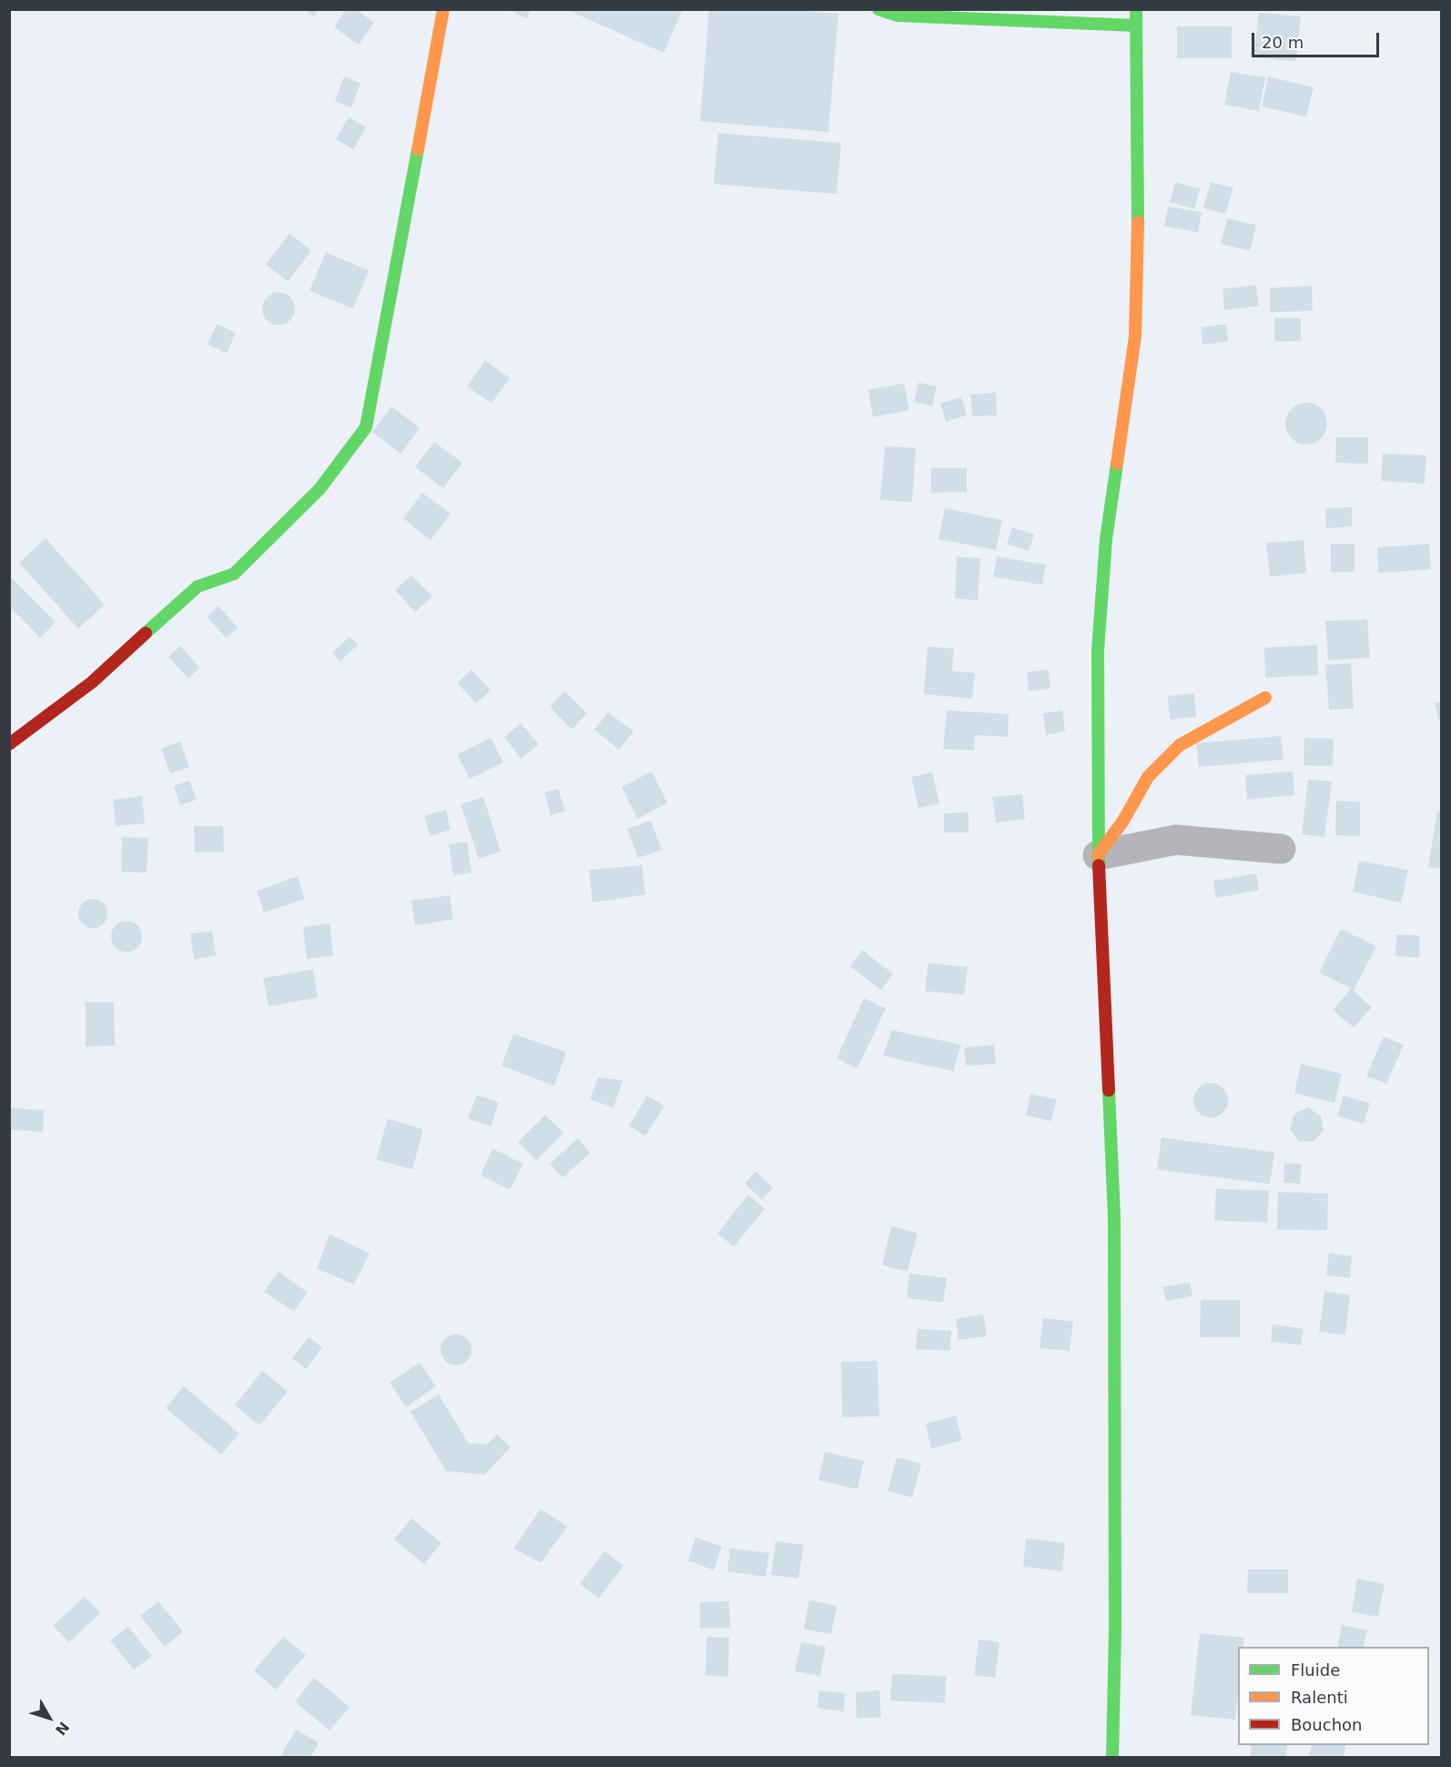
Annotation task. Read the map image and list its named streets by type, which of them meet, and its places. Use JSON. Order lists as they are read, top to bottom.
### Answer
{
  "legend": ["Fluide", "Ralenti", "Bouchon"],
  "scale_bar": "20 m",
  "north": "bottom right"
}
